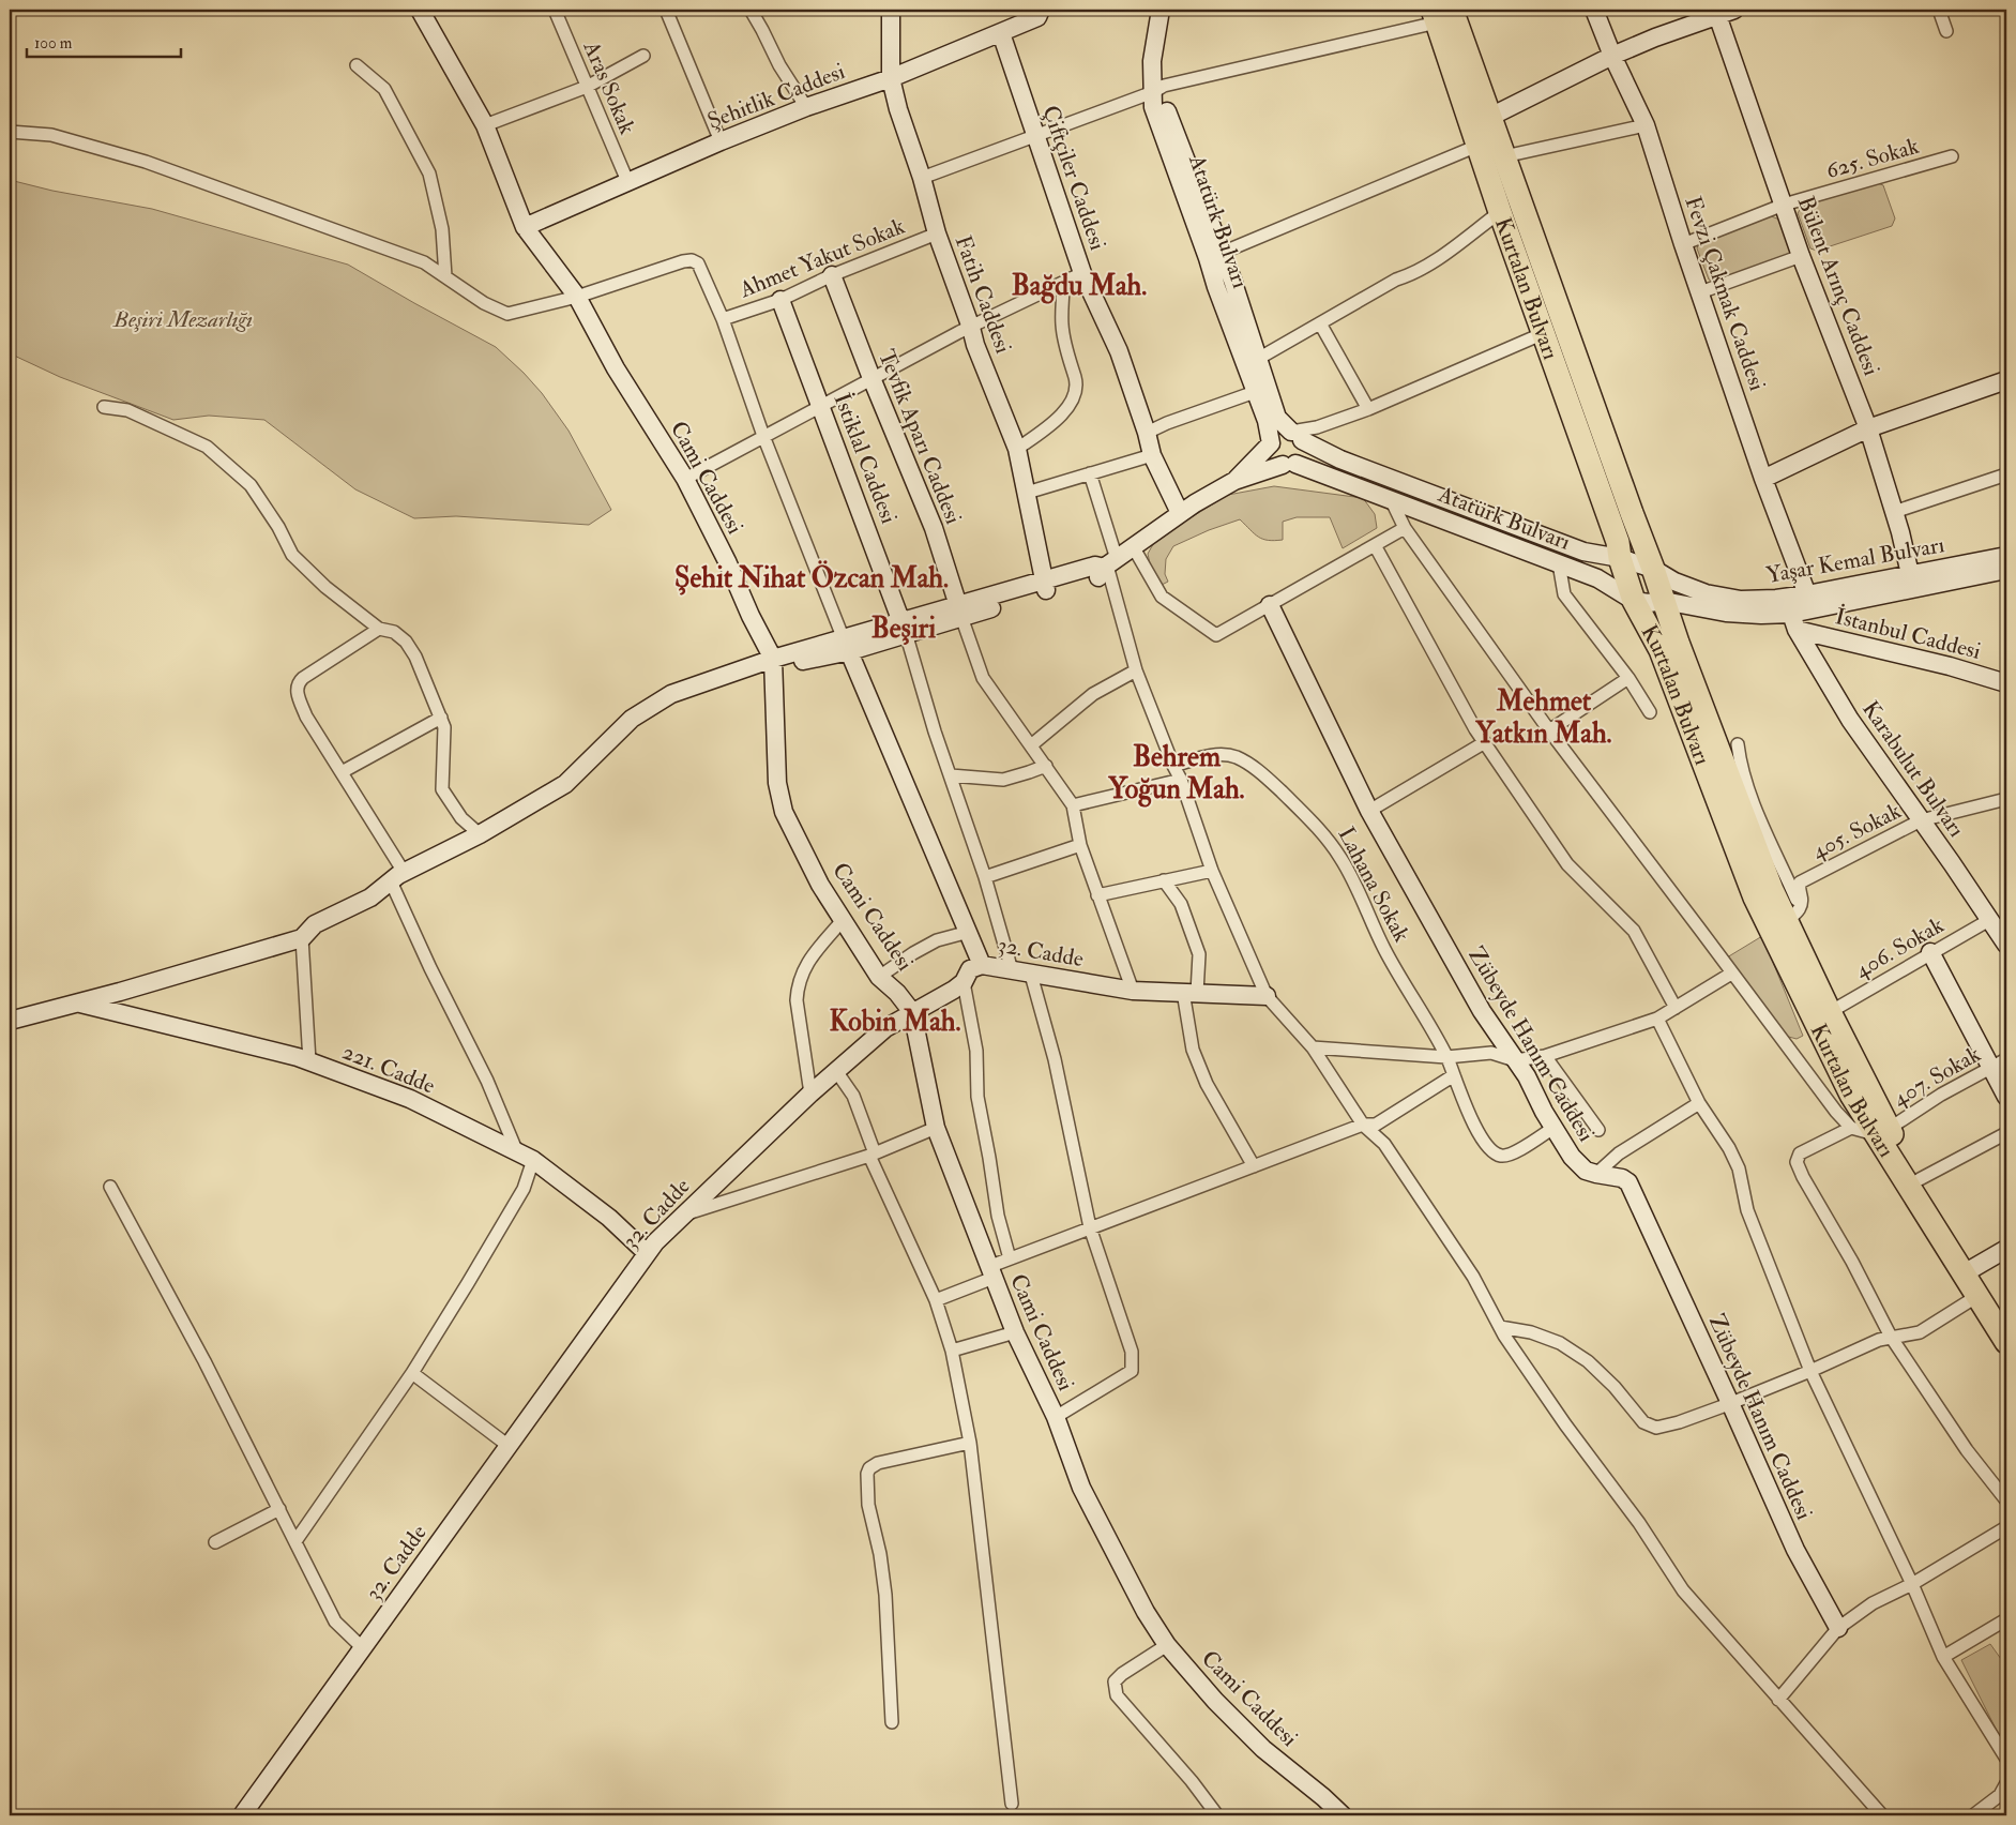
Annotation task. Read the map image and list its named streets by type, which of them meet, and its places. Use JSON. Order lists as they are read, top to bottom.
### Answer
{
  "streets": {
    "highway": ["Kurtalan Bulvarı"],
    "street": [
      "Aras Sokak",
      "Şehitlik Caddesi",
      "625. Sokak",
      "Çiftçiler Caddesi",
      "Atatürk Bulvarı",
      "Ahmet Yakut Sokak",
      "Bülent Arınç Caddesi",
      "Fevzi Çakmak Caddesi",
      "Fatih Caddesi",
      "Tevfik Aparı Caddesi",
      "İstiklal Caddesi",
      "Cami Caddesi",
      "Yaşar Kemal Bulvarı",
      "İstanbul Caddesi",
      "Karabulut Bulvarı",
      "405. Sokak",
      "Lahana Sokak",
      "406. Sokak",
      "32. Cadde",
      "Zübeyde Hanım Caddesi",
      "221. Cadde",
      "407. Sokak"
    ]
  },
  "crossings": [
    ["Aras Sokak", "Şehitlik Caddesi"],
    ["Şehitlik Caddesi", "Çiftçiler Caddesi"],
    ["Şehitlik Caddesi", "Fatih Caddesi"],
    ["Şehitlik Caddesi", "Cami Caddesi"],
    ["625. Sokak", "Bülent Arınç Caddesi"],
    ["625. Sokak", "Fevzi Çakmak Caddesi"],
    ["Atatürk Bulvarı", "Kurtalan Bulvarı"],
    ["Atatürk Bulvarı", "Yaşar Kemal Bulvarı"],
    ["Ahmet Yakut Sokak", "Fatih Caddesi"],
    ["Ahmet Yakut Sokak", "Tevfik Aparı Caddesi"],
    ["Ahmet Yakut Sokak", "İstiklal Caddesi"],
    ["Bülent Arınç Caddesi", "Yaşar Kemal Bulvarı"],
    ["Kurtalan Bulvarı", "Yaşar Kemal Bulvarı"],
    ["Kurtalan Bulvarı", "405. Sokak"],
    ["Kurtalan Bulvarı", "406. Sokak"],
    ["Kurtalan Bulvarı", "407. Sokak"],
    ["Fevzi Çakmak Caddesi", "Yaşar Kemal Bulvarı"],
    ["Cami Caddesi", "32. Cadde"],
    ["Yaşar Kemal Bulvarı", "İstanbul Caddesi"],
    ["Yaşar Kemal Bulvarı", "Karabulut Bulvarı"],
    ["İstanbul Caddesi", "Karabulut Bulvarı"],
    ["Karabulut Bulvarı", "405. Sokak"],
    ["Karabulut Bulvarı", "406. Sokak"],
    ["Lahana Sokak", "Zübeyde Hanım Caddesi"],
    ["32. Cadde", "221. Cadde"]
  ],
  "districts": [
    "Bağdu Mah.",
    "Şehit Nihat Özcan Mah.",
    "Beşiri",
    "Mehmet Yatkın Mah.",
    "Behrem Yoğun Mah.",
    "Kobin Mah."
  ],
  "parks": ["Beşiri Mezarlığı"],
  "scale_bar": "100 m"
}
